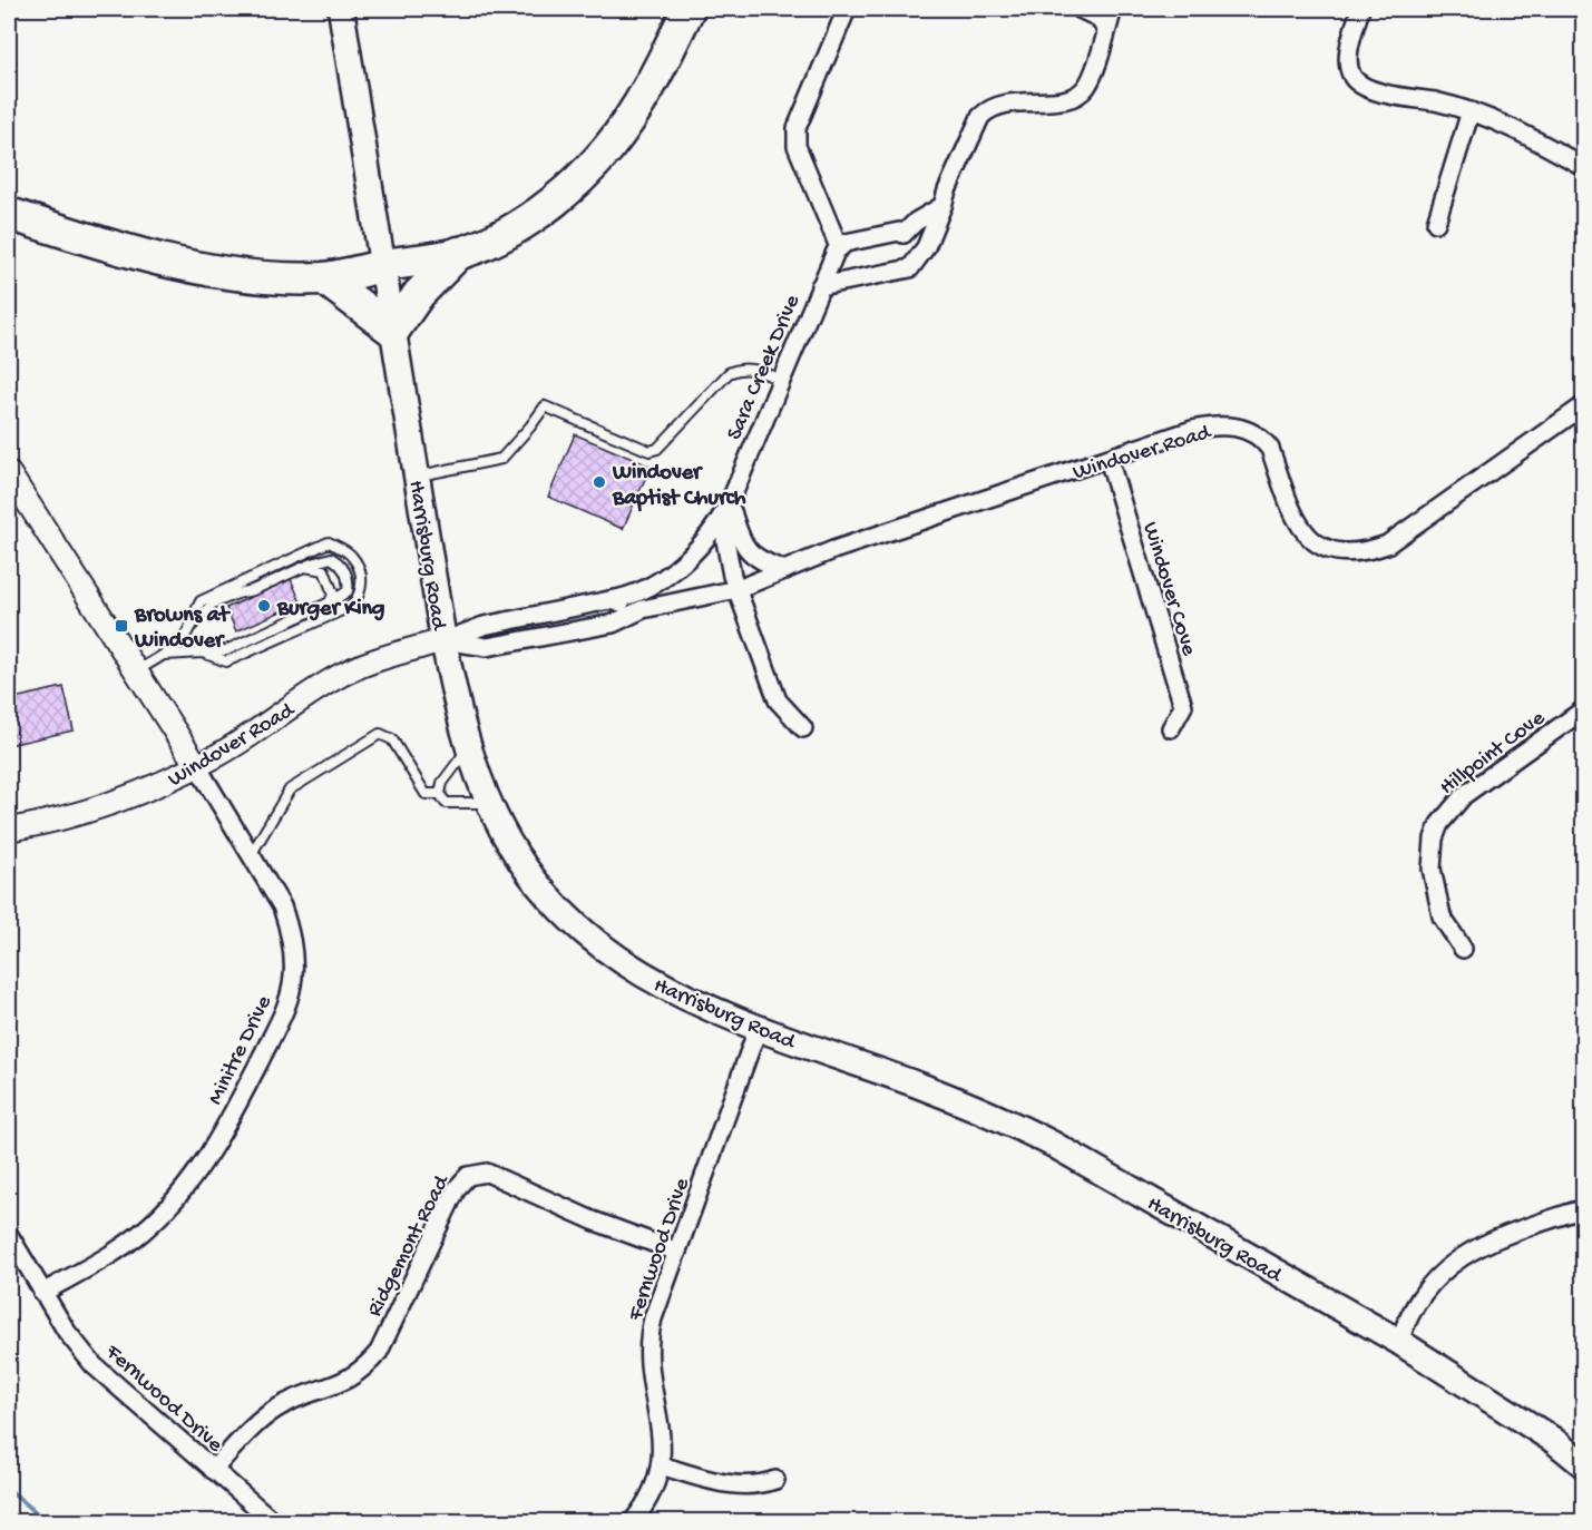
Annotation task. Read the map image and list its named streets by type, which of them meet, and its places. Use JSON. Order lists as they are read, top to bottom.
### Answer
{
  "streets": {
    "main road": ["Harrisburg Road"],
    "street": [
      "Sara Creek Drive",
      "Windover Road",
      "Windover Cove",
      "Hillpoint Cove",
      "Minitre Drive",
      "Ridgemont Road",
      "Fernwood Drive"
    ]
  },
  "crossings": [
    ["Sara Creek Drive", "Windover Road"],
    ["Windover Road", "Harrisburg Road"],
    ["Windover Road", "Windover Cove"],
    ["Windover Road", "Minitre Drive"],
    ["Harrisburg Road", "Fernwood Drive"],
    ["Minitre Drive", "Fernwood Drive"],
    ["Ridgemont Road", "Fernwood Drive"]
  ],
  "places": {
    "other": ["Windover Baptist Church", "Burger King"],
    "transit": ["Browns at Windover"]
  }
}
